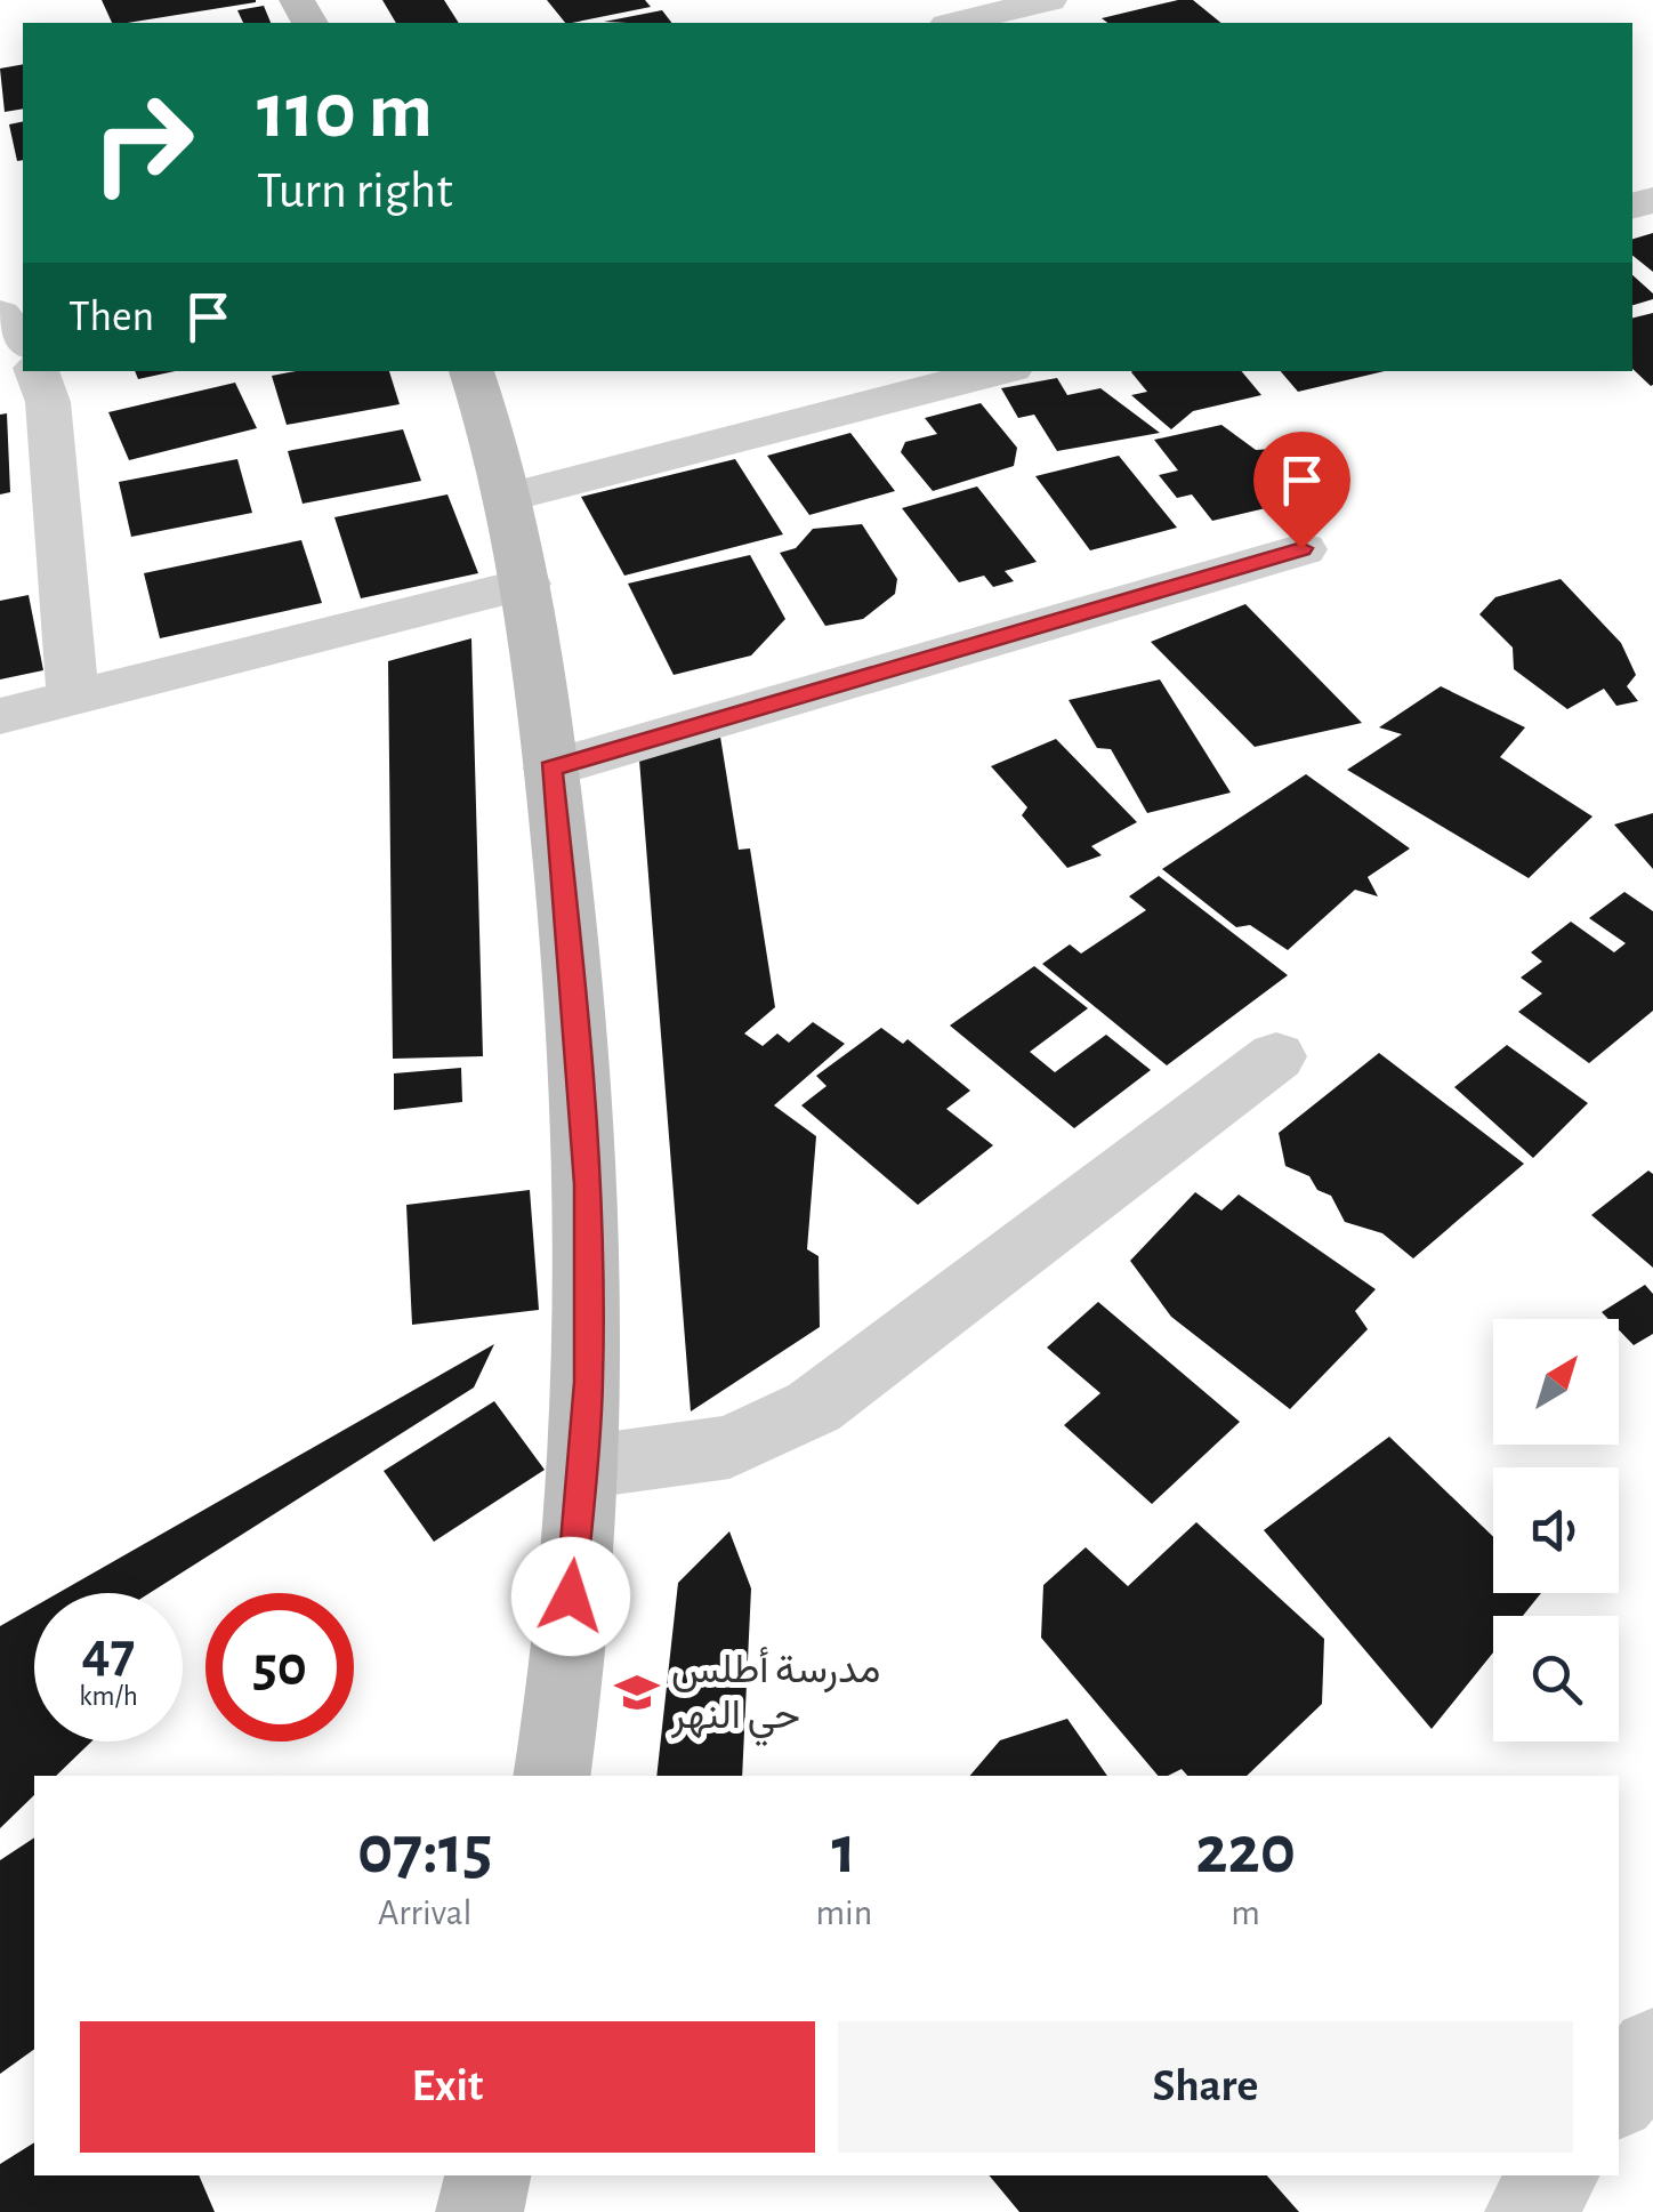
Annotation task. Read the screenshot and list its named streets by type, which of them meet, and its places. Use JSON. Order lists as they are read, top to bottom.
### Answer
{
  "places": {
    "school or university": ["مدرسة أطلس حي النهر"]
  },
  "north": "top right",
  "page": {
    "turn": ["110 m", "Turn right"],
    "then": "Then",
    "speed": "47 km/h",
    "limit": "50",
    "eta": [
      "07:15",
      "Arrival",
      "1",
      "min",
      "220",
      "m"
    ],
    "buttons": ["Exit", "Share"]
  }
}
